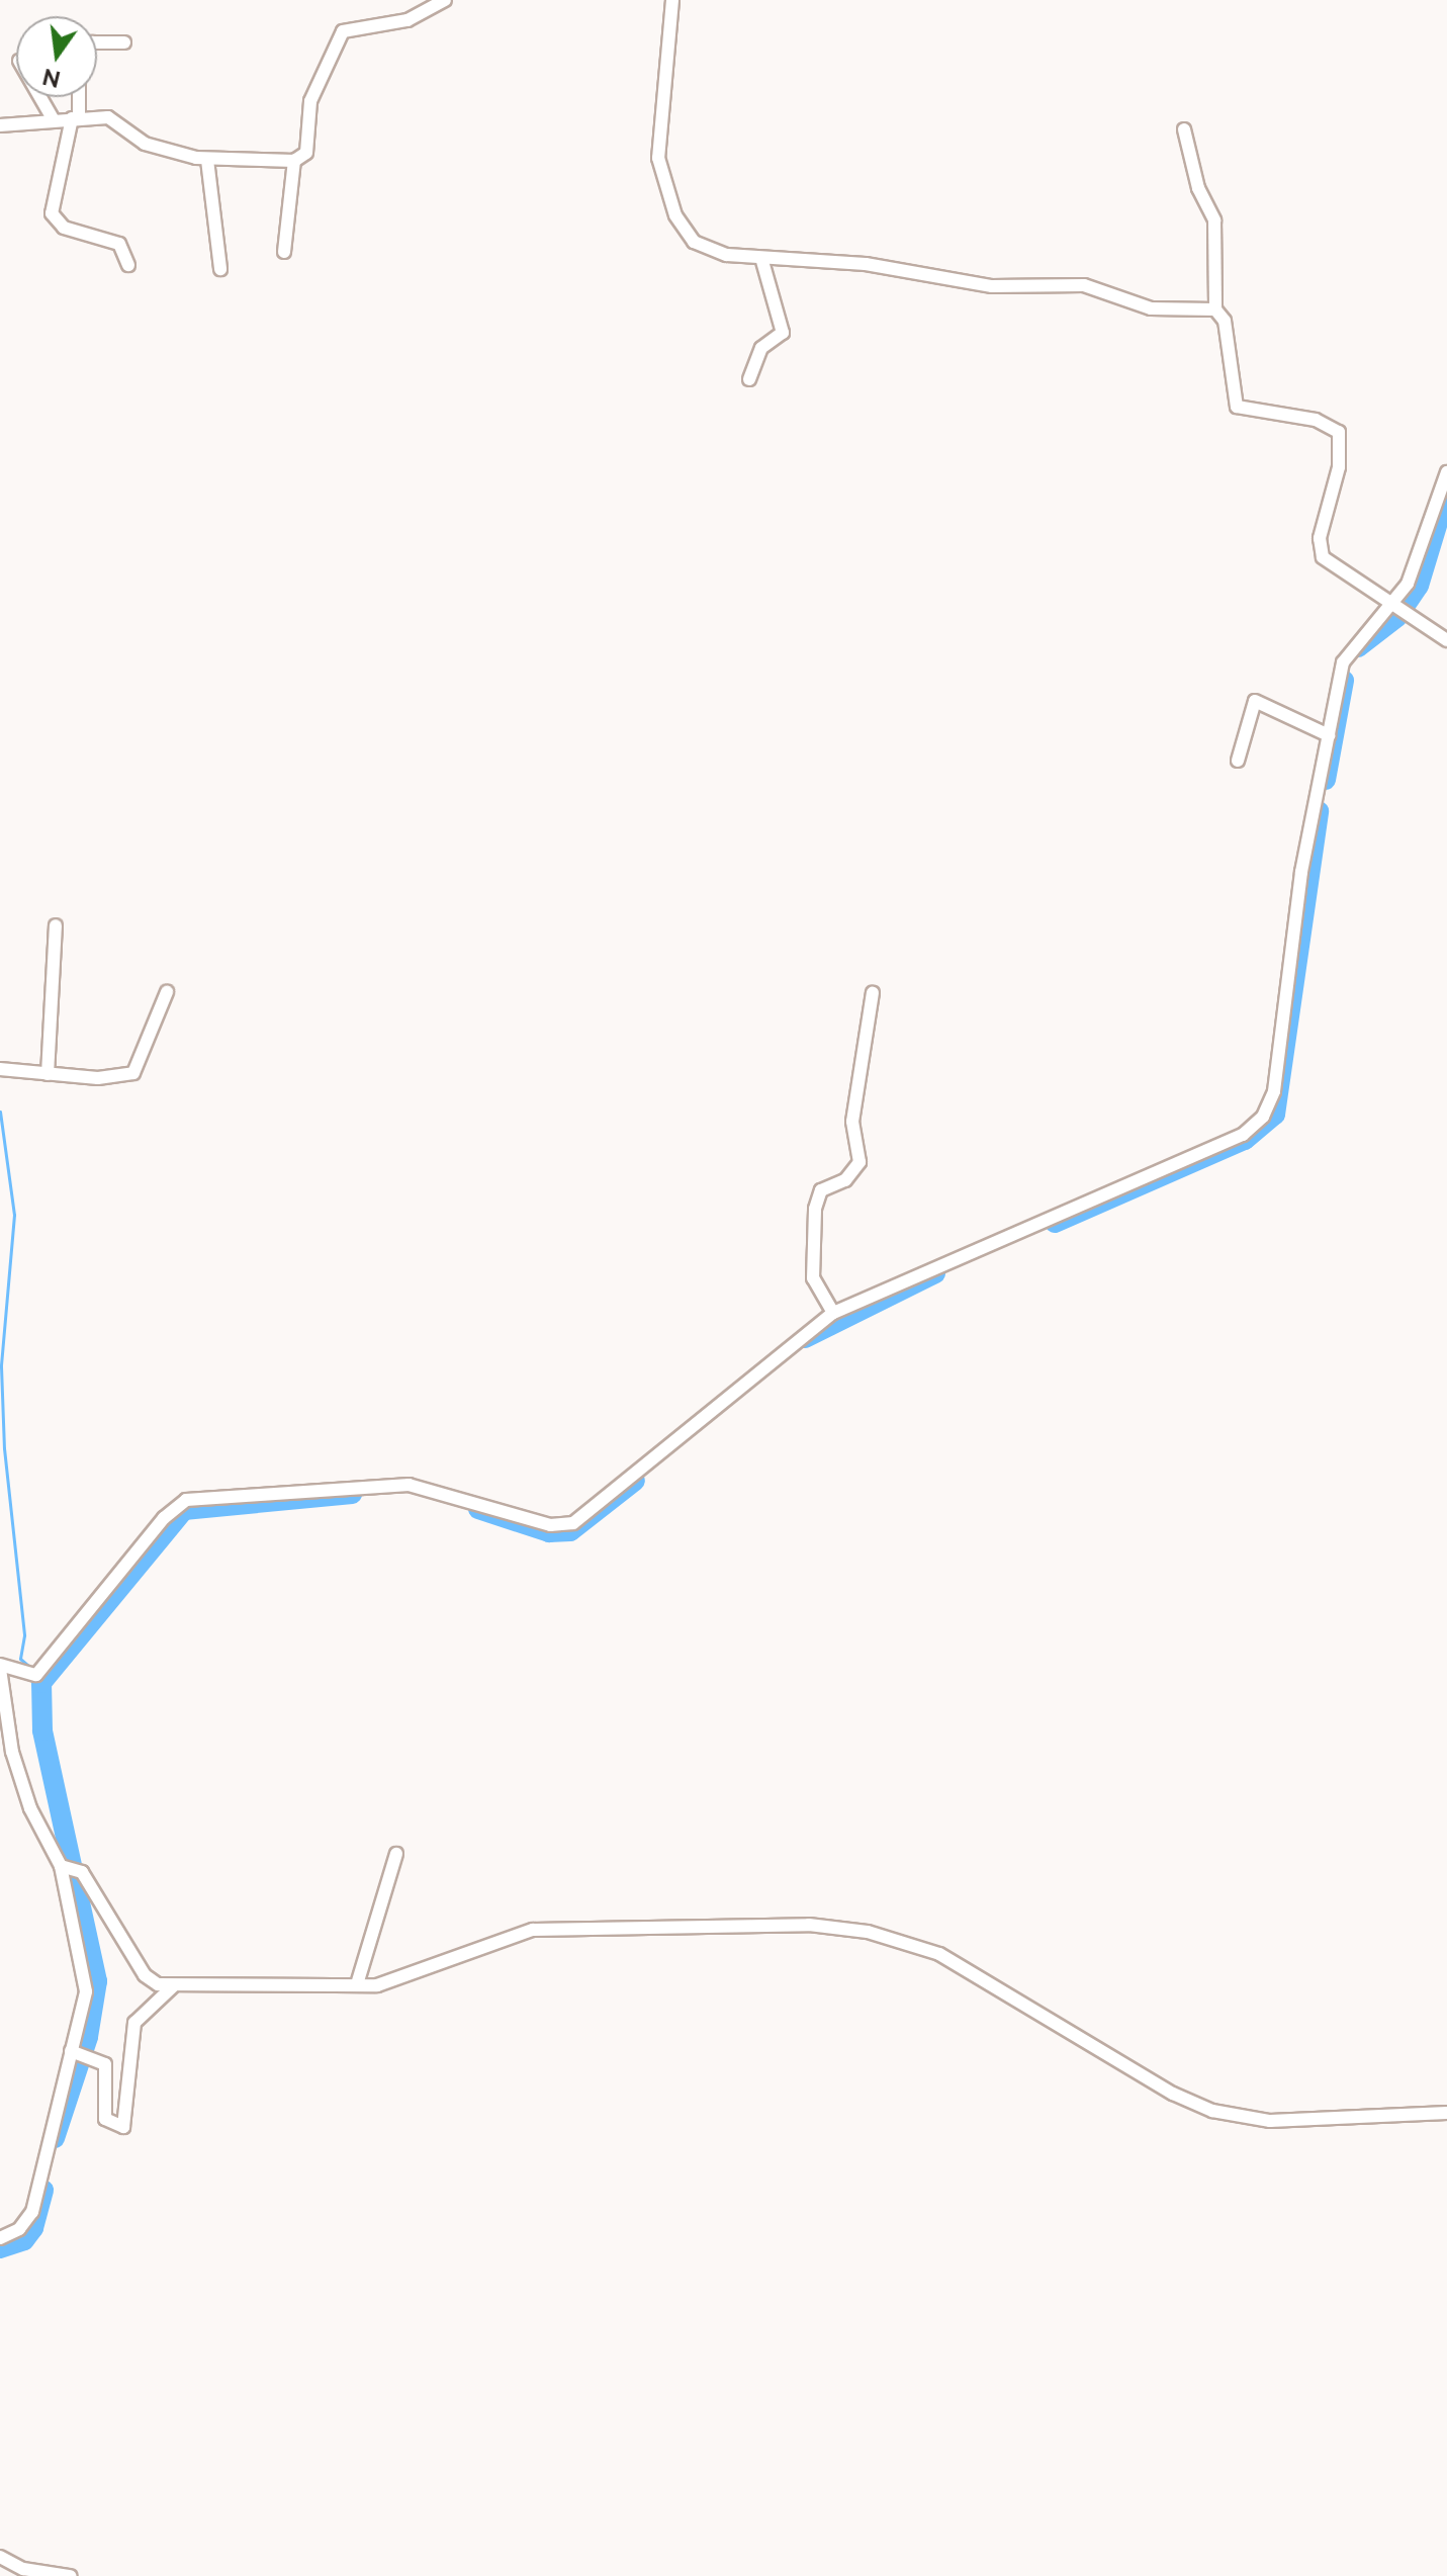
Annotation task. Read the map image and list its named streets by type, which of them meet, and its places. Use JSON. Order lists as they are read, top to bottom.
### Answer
{
  "north": "bottom"
}
